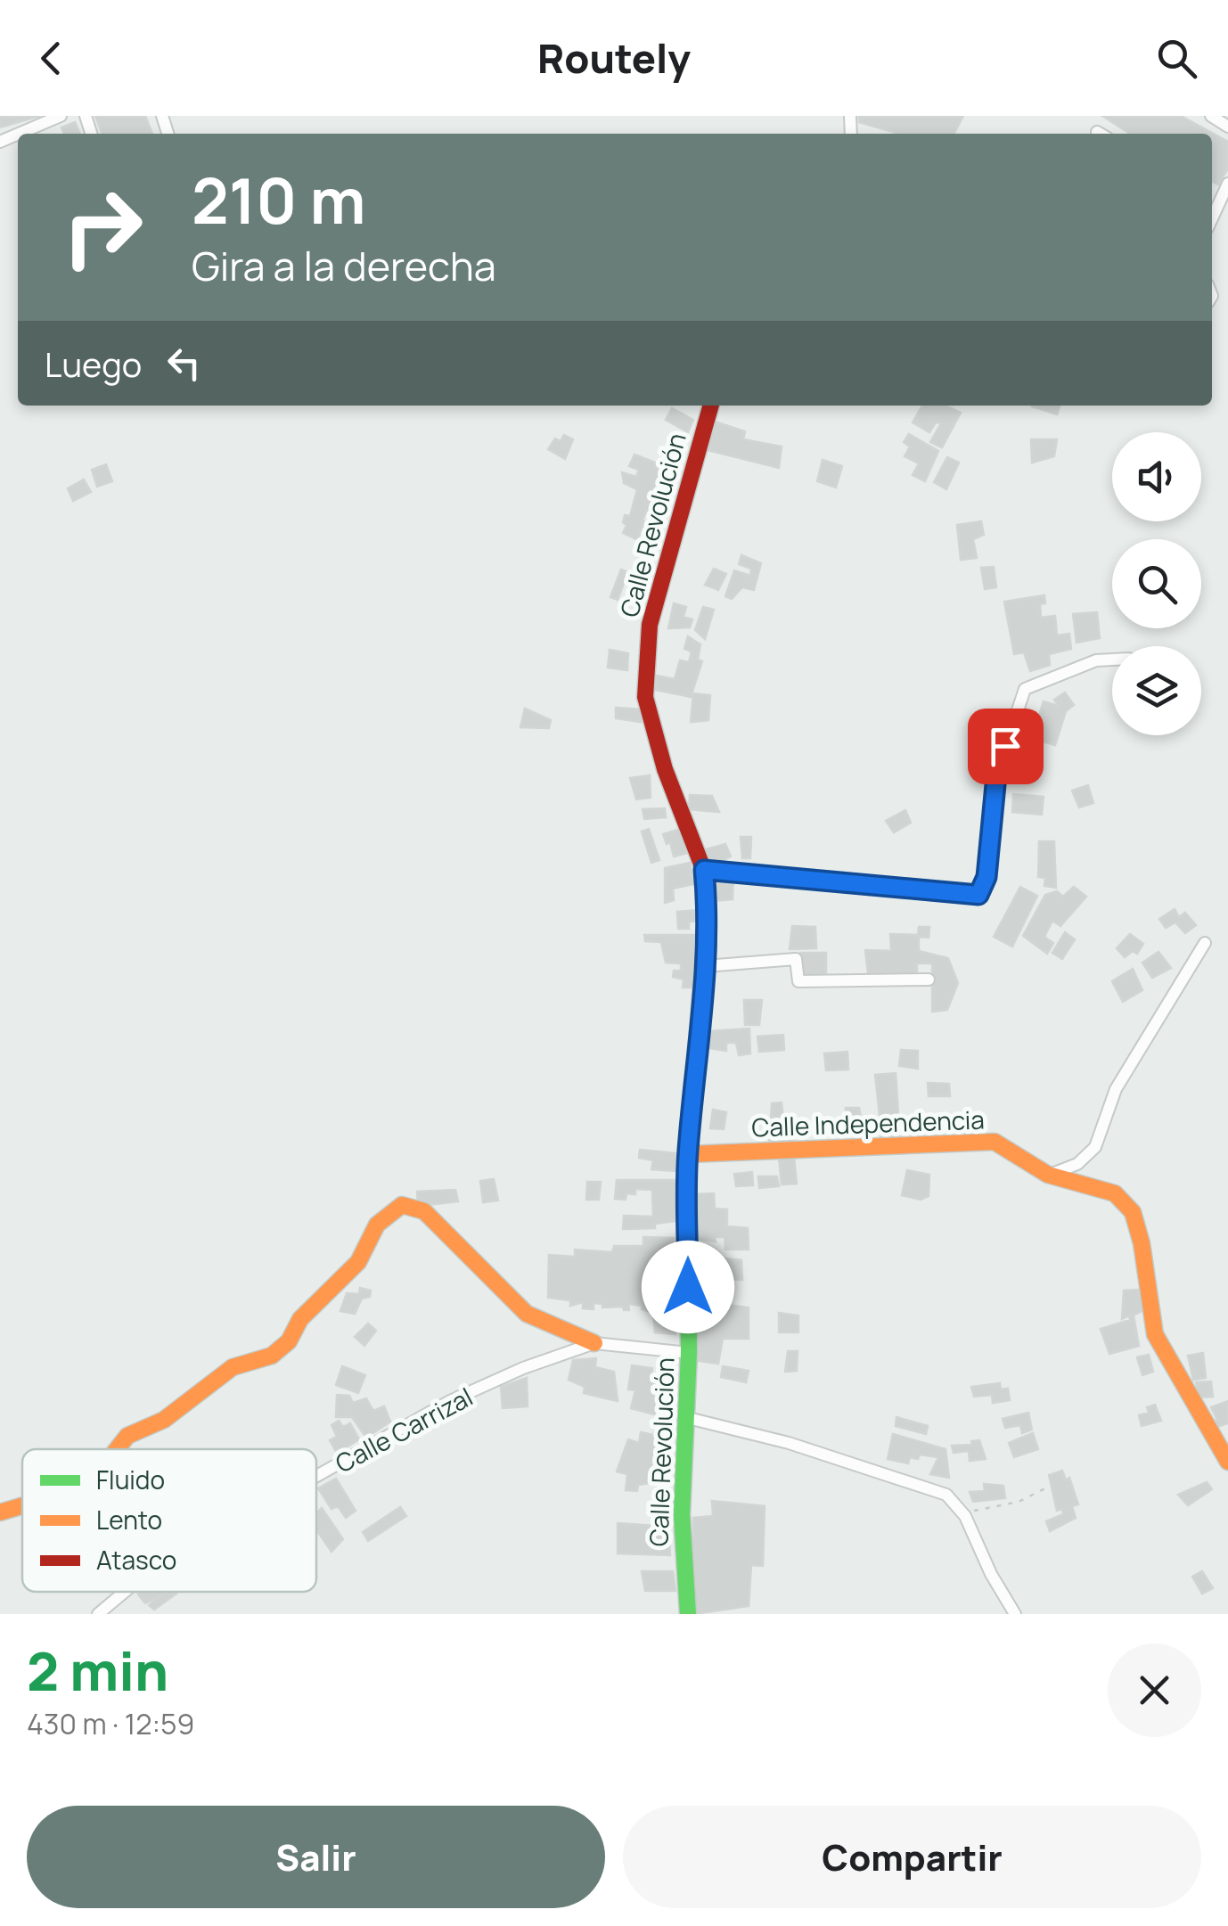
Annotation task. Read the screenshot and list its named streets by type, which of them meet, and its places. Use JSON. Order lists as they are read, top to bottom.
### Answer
{
  "streets": {
    "street": ["Calle Revolución", "Calle Independencia", "Calle Carrizal"]
  },
  "crossings": [
    ["Calle Revolución", "Calle Independencia"],
    ["Calle Revolución", "Calle Carrizal"]
  ],
  "legend": ["Fluido", "Lento", "Atasco"],
  "page": {
    "header": "Routely",
    "turn": ["210 m", "Gira a la derecha"],
    "then": "Luego",
    "heading": ["2 min", "430 m · 12:59"],
    "buttons": ["Salir", "Compartir"]
  }
}
